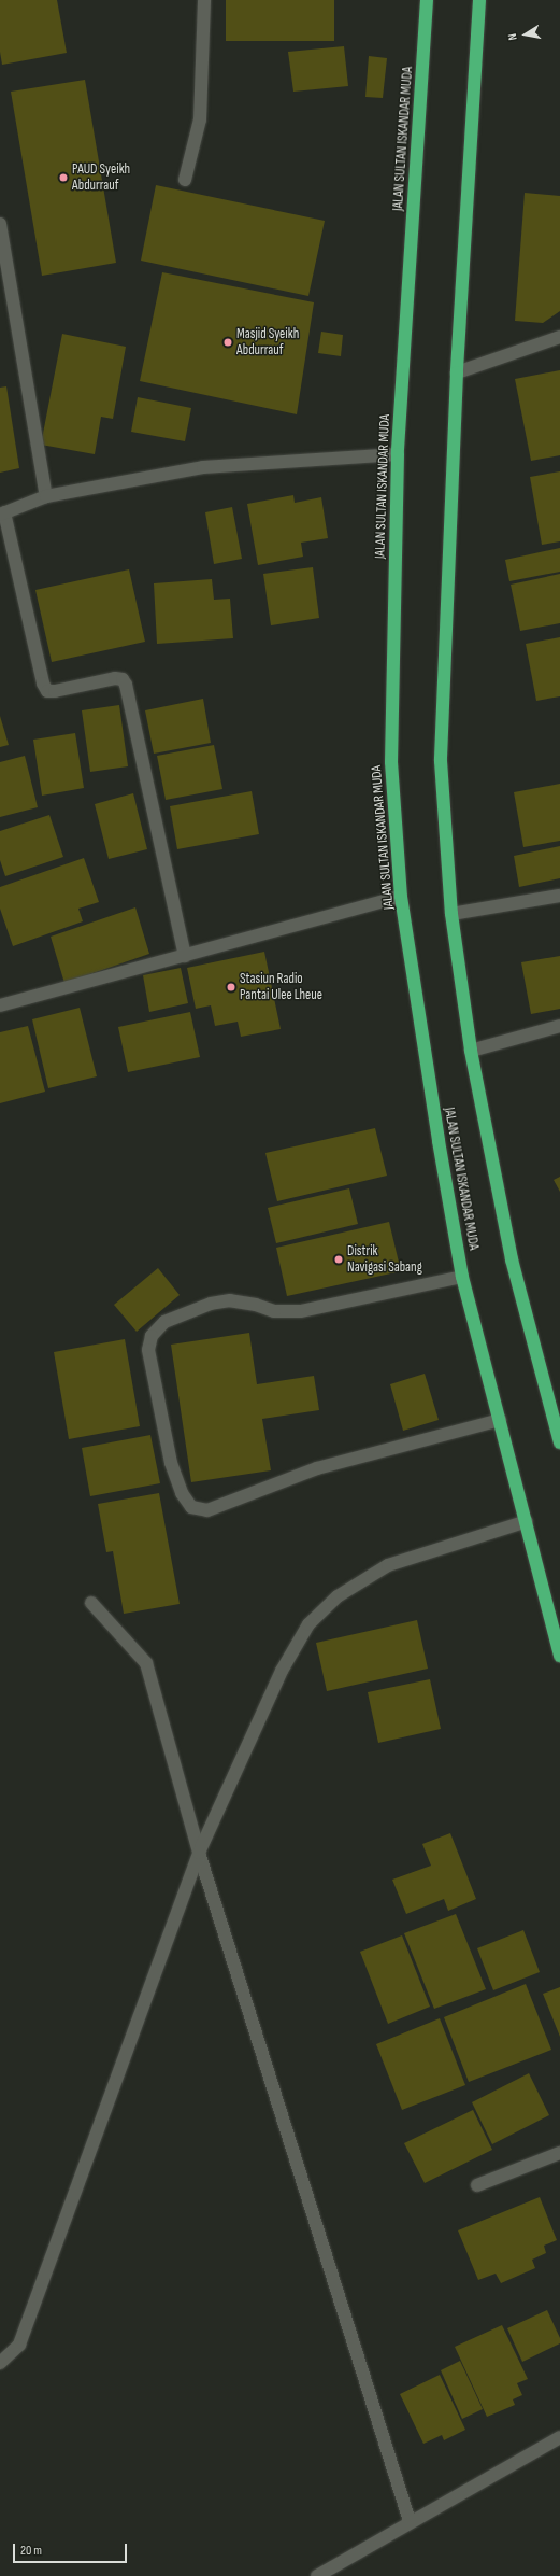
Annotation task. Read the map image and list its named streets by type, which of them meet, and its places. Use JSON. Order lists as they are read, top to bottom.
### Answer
{
  "streets": {
    "highway": ["JALAN SULTAN ISKANDAR MUDA"]
  },
  "places": [
    "PAUD Syeikh Abdurrauf",
    "Masjid Syeikh Abdurrauf",
    "Stasiun Radio Pantai Ulee Lheue",
    "Distrik Navigasi Sabang"
  ],
  "scale_bar": "20 m",
  "north": "left"
}
